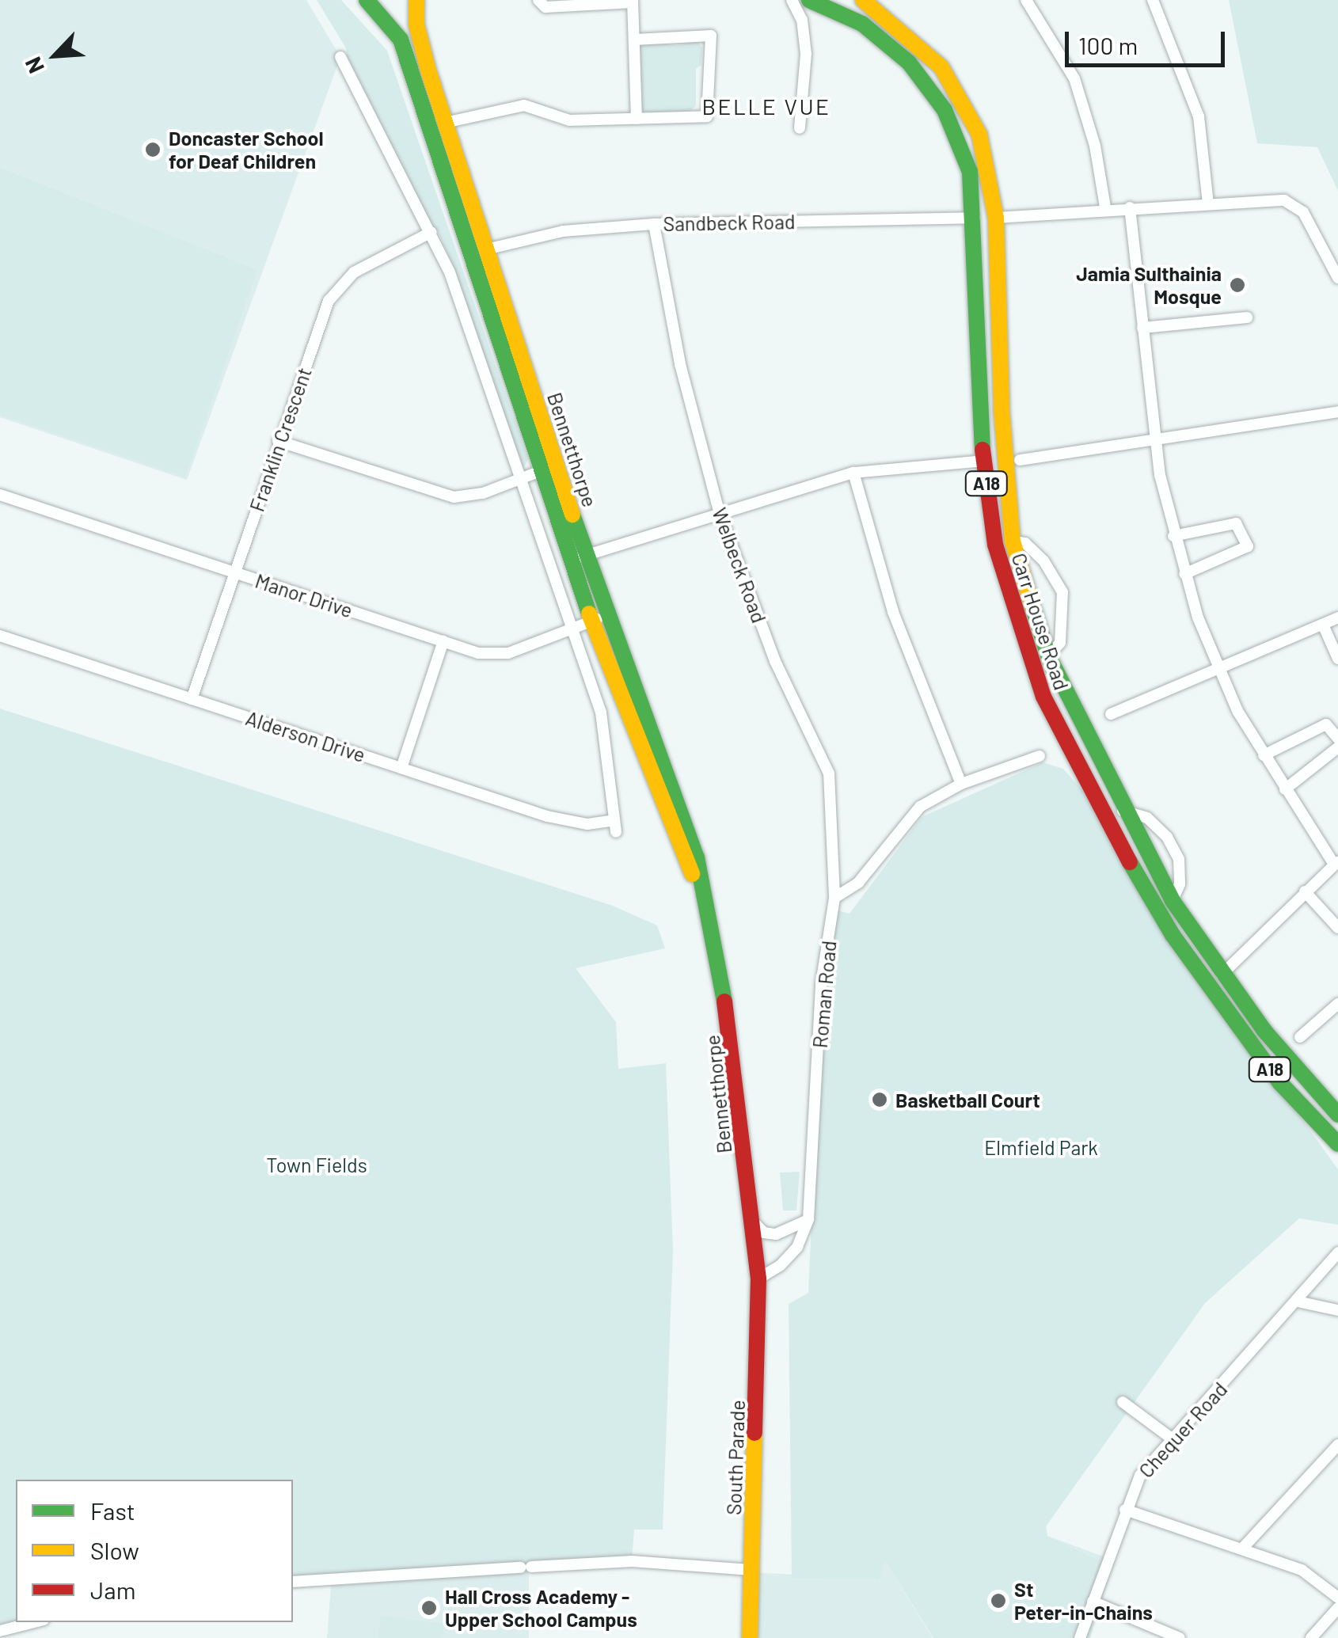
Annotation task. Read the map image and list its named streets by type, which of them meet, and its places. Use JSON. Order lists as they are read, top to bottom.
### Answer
{
  "streets": {
    "main road": [
      "Bennetthorpe",
      "A18",
      "Carr House Road",
      "South Parade"
    ],
    "street": [
      "Sandbeck Road",
      "Franklin Crescent",
      "Welbeck Road",
      "Manor Drive",
      "Alderson Drive",
      "Roman Road",
      "Chequer Road"
    ]
  },
  "crossings": [
    ["Sandbeck Road", "Bennetthorpe"],
    ["Sandbeck Road", "Welbeck Road"],
    ["Sandbeck Road", "Carr House Road"],
    ["Franklin Crescent", "Manor Drive"],
    ["Franklin Crescent", "Alderson Drive"],
    ["Bennetthorpe", "Manor Drive"],
    ["Bennetthorpe", "Roman Road"],
    ["Bennetthorpe", "South Parade"],
    ["Welbeck Road", "Roman Road"],
    ["Roman Road", "South Parade"]
  ],
  "districts": ["BELLE VUE"],
  "parks": ["Elmfield Park", "Town Fields"],
  "places": [
    "Doncaster School for Deaf Children",
    "Jamia Sulthainia Mosque",
    "Basketball Court",
    "St Peter-in-Chains",
    "Hall Cross Academy - Upper School Campus"
  ],
  "legend": ["Fast", "Slow", "Jam"],
  "scale_bar": "100 m",
  "north": "bottom left"
}
